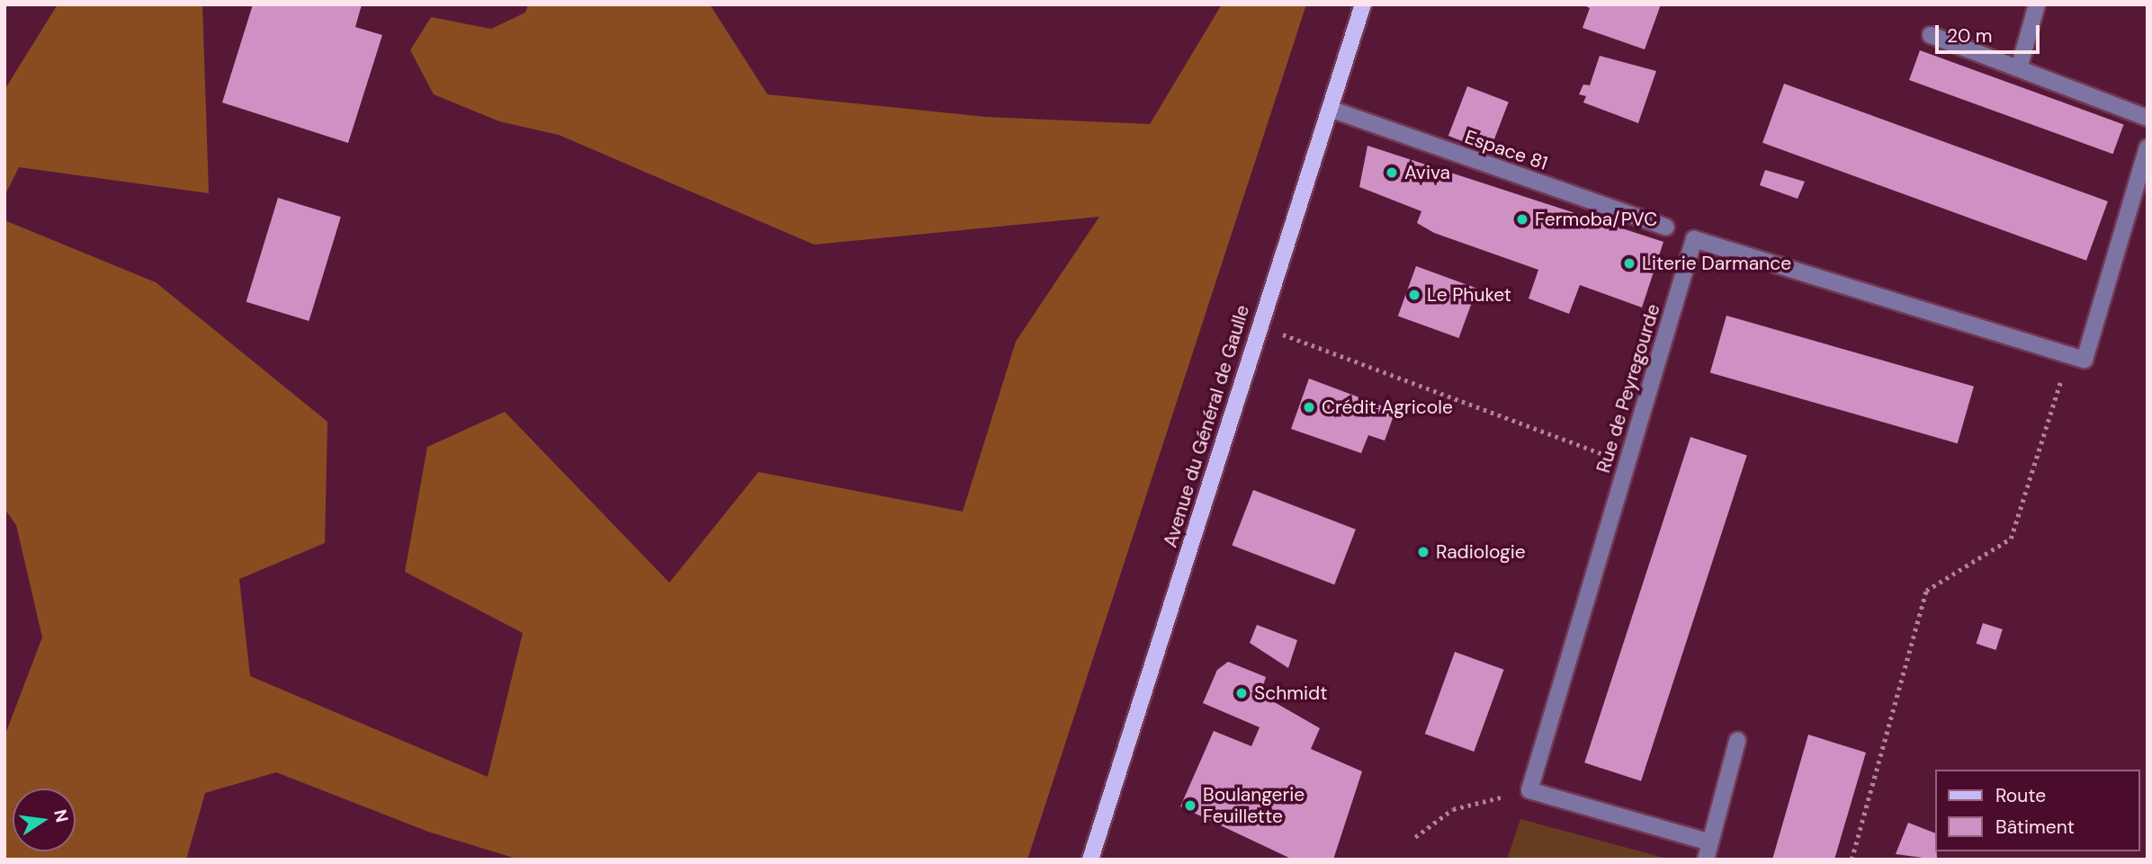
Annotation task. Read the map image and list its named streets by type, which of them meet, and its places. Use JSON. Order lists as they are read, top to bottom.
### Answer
{
  "streets": {
    "main road": ["Avenue du Général de Gaulle"],
    "street": ["Espace 81", "Rue de Peyregourde"]
  },
  "crossings": [
    ["Espace 81", "Avenue du Général de Gaulle"]
  ],
  "places": [
    "Aviva",
    "Fermoba/PVC",
    "Literie Darmance",
    "Le Phuket",
    "Crédit Agricole",
    "Radiologie",
    "Schmidt",
    "Boulangerie Feuillette"
  ],
  "legend": ["Route", "Bâtiment"],
  "scale_bar": "20 m",
  "north": "right"
}
